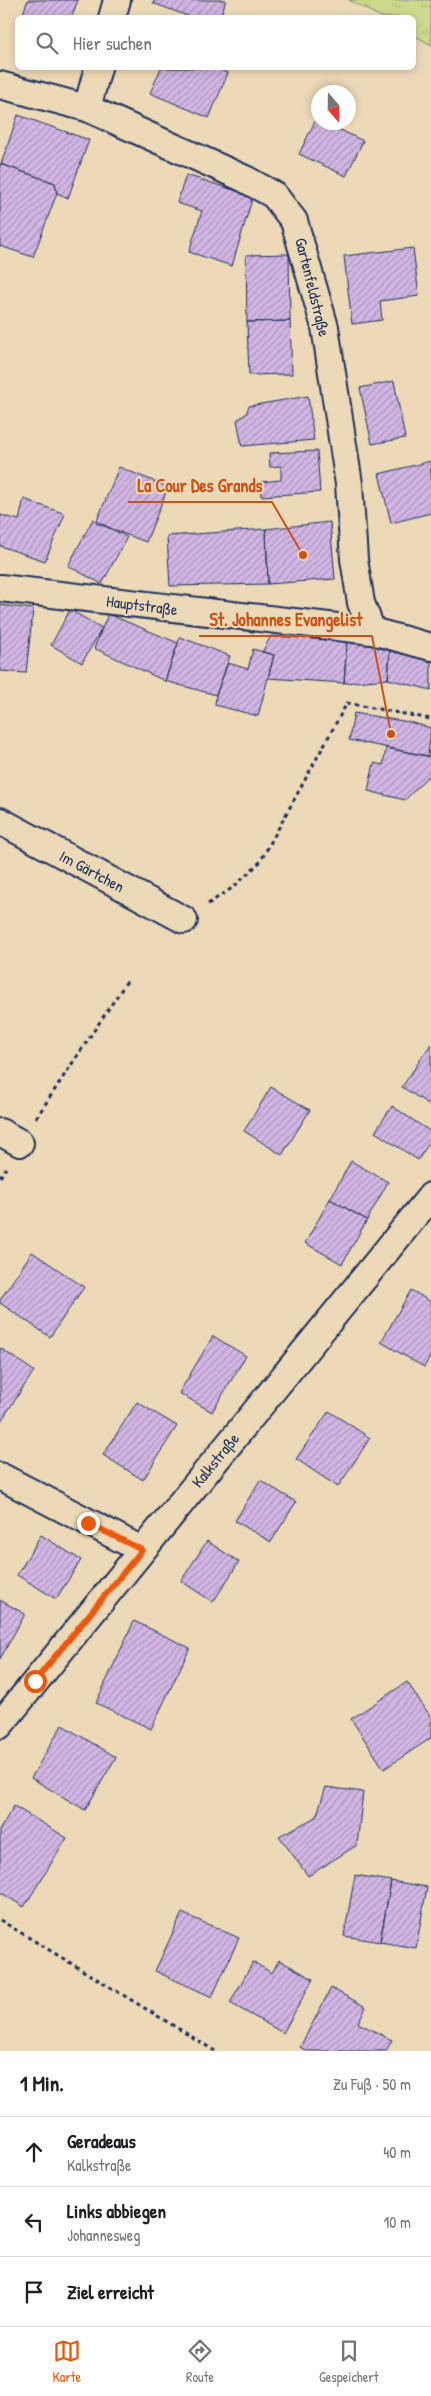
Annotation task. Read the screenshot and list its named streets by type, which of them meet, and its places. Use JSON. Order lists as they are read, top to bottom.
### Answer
{
  "streets": {
    "street": [
      "Gartenfeldstraße",
      "Hauptstraße",
      "Im Gärtchen",
      "Kalkstraße"
    ]
  },
  "crossings": [
    ["Gartenfeldstraße", "Hauptstraße"]
  ],
  "places": ["La Cour Des Grands", "St. Johannes Evangelist"],
  "north": "bottom",
  "page": {
    "search": "Hier suchen",
    "heading": ["1 Min.", "Zu Fuß · 50 m"],
    "list": [
      ["Geradeaus", "Kalkstraße", "40 m"],
      ["Links abbiegen", "Johannesweg", "10 m"],
      "Ziel erreicht"
    ],
    "nav": ["Karte", "Route", "Gespeichert"]
  }
}
